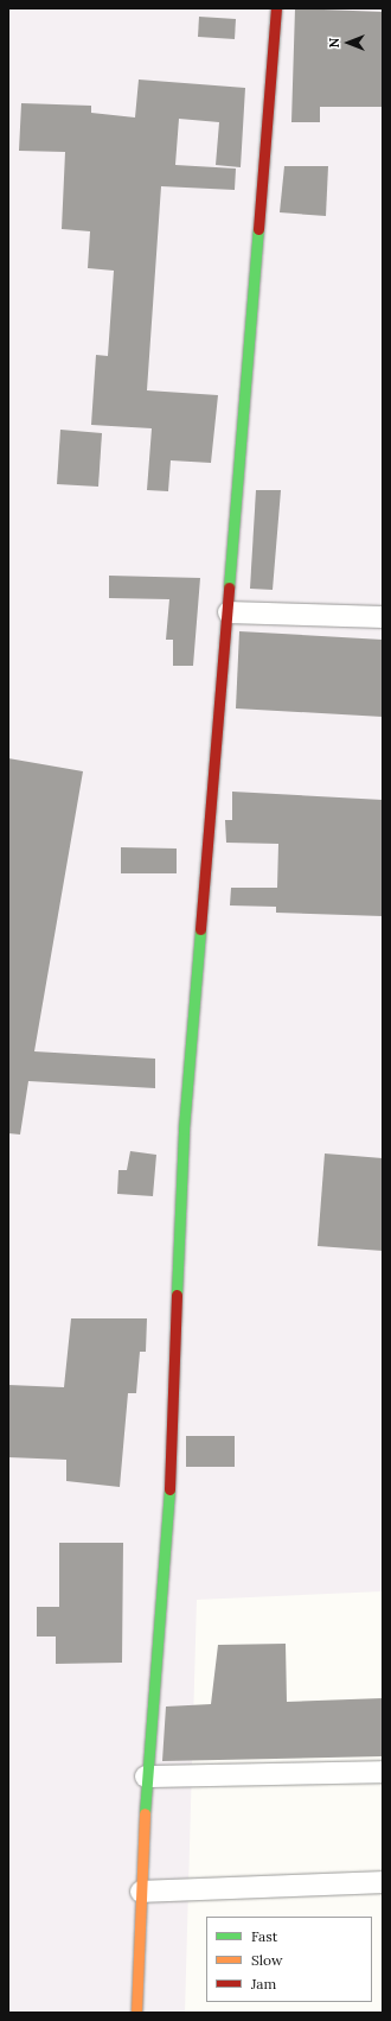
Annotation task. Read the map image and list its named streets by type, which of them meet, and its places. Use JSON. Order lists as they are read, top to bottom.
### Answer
{
  "legend": ["Fast", "Slow", "Jam"],
  "north": "left"
}
